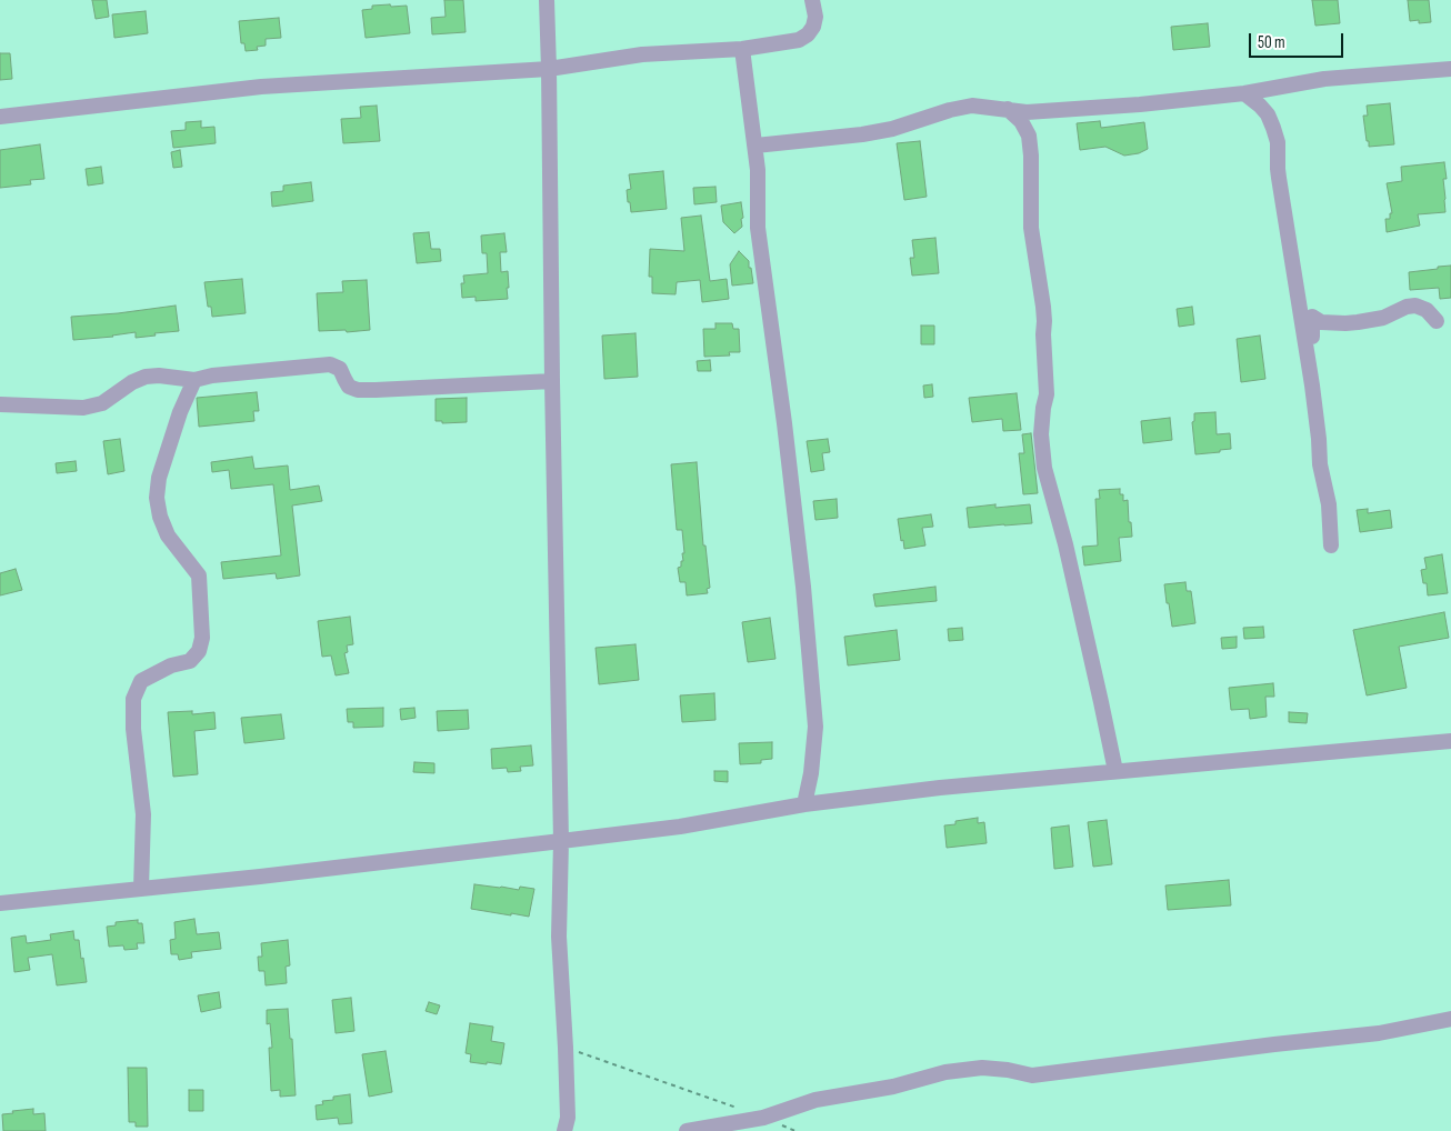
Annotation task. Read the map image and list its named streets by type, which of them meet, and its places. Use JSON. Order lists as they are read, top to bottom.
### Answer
{
  "scale_bar": "50 m"
}
